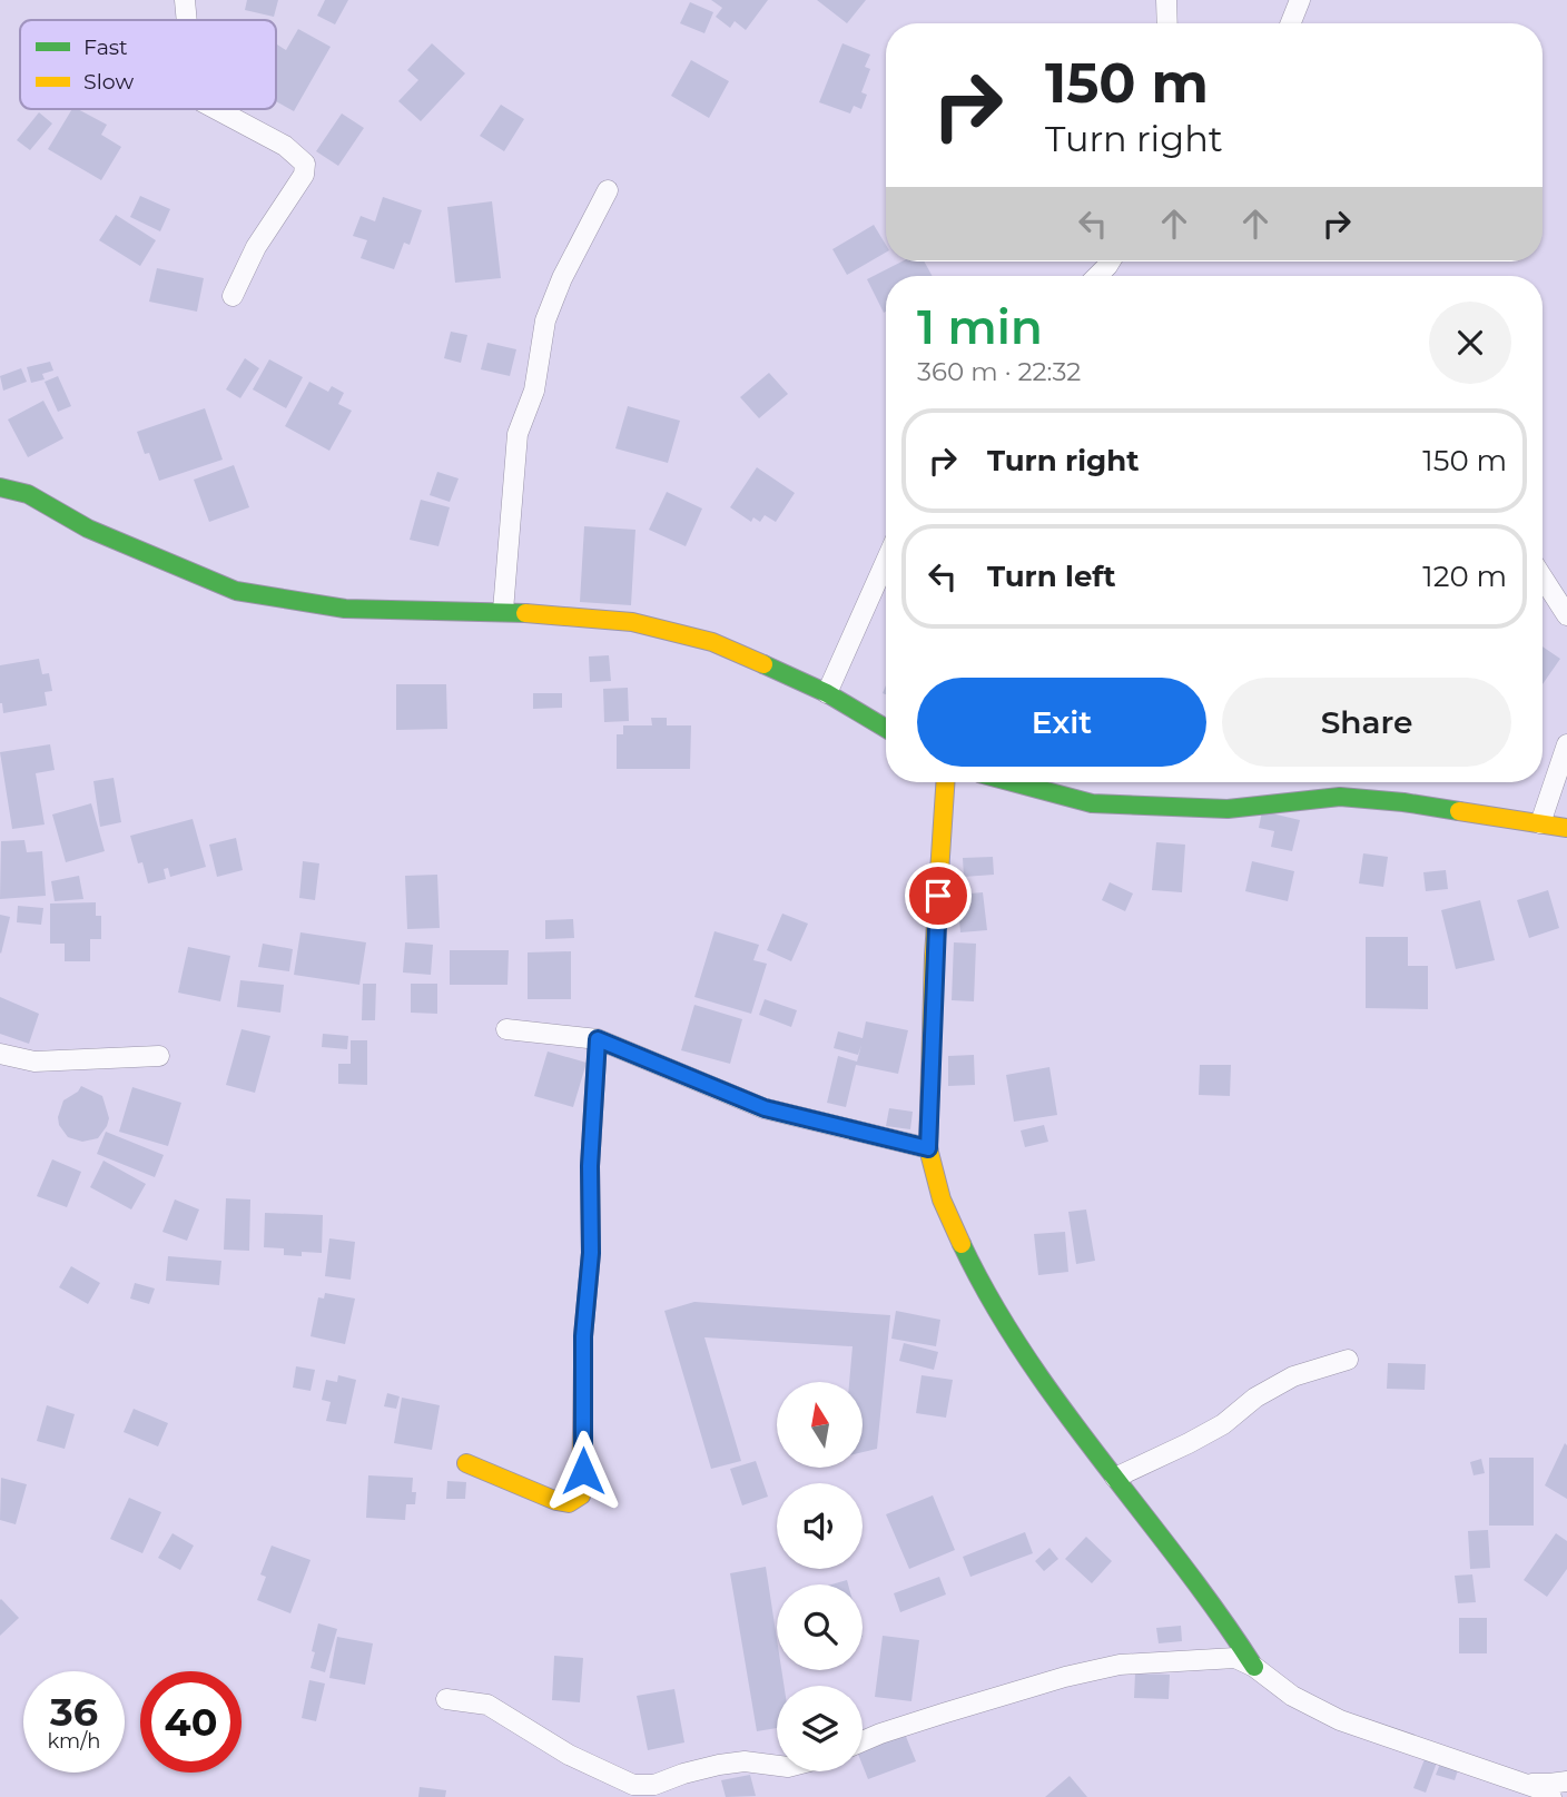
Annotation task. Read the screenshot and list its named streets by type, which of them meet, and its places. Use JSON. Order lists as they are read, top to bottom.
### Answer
{
  "legend": ["Fast", "Slow"],
  "north": "top",
  "page": {
    "turn": ["150 m", "Turn right"],
    "heading": ["1 min", "360 m · 22:32"],
    "list": [
      {
        "name": "Turn right",
        "value": "150 m"
      },
      {
        "name": "Turn left",
        "value": "120 m"
      }
    ],
    "buttons": ["Exit", "Share"],
    "speed": "36 km/h",
    "limit": "40"
  }
}
